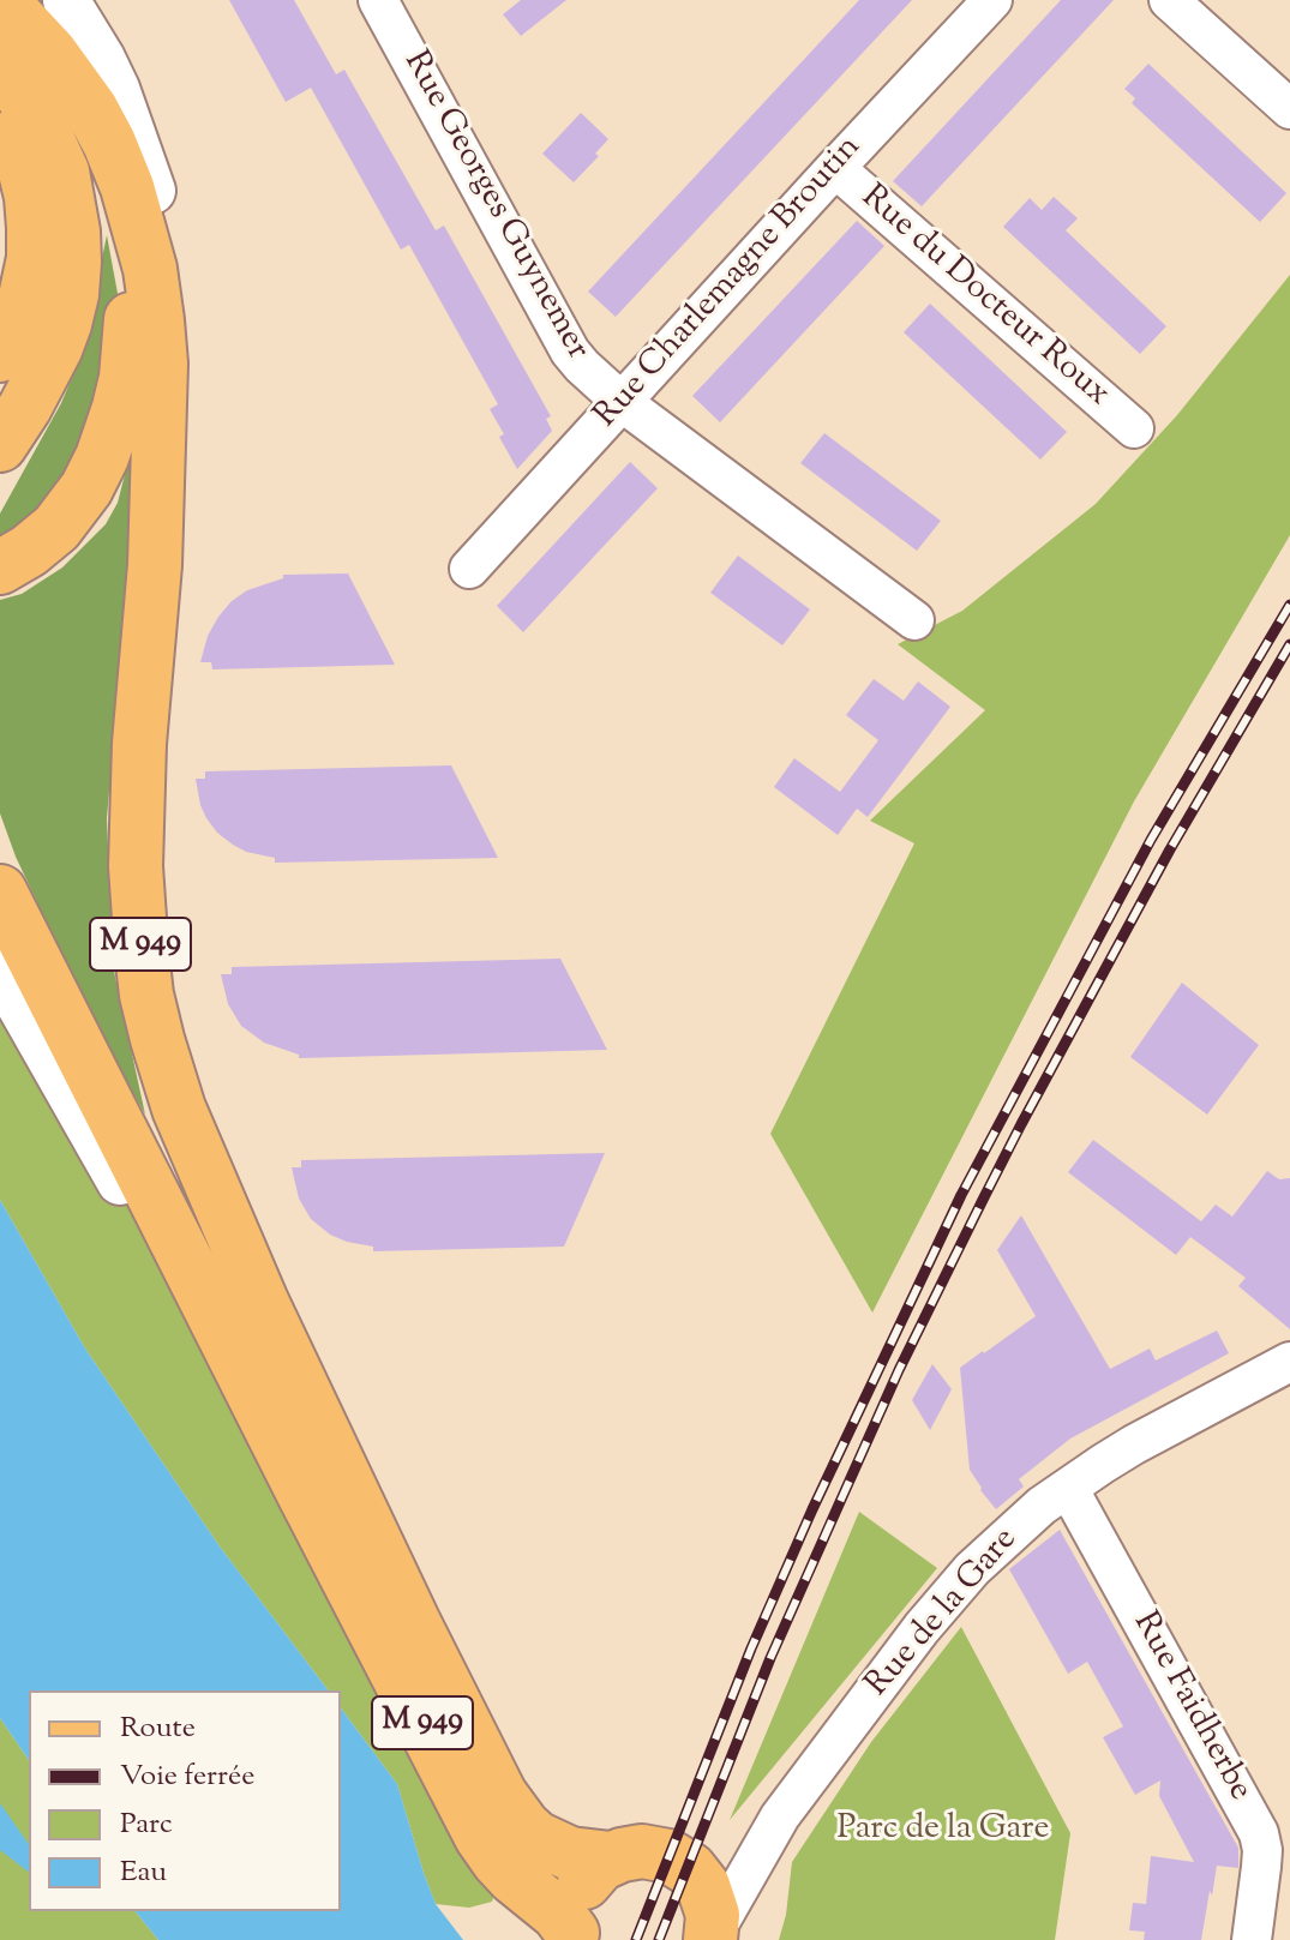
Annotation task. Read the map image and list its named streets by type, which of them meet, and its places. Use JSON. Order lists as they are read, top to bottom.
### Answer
{
  "streets": {
    "main road": ["M 949"],
    "street": [
      "Rue Georges Guynemer",
      "Rue Charlemagne Broutin",
      "Rue du Docteur Roux",
      "Rue de la Gare",
      "Rue Faidherbe"
    ]
  },
  "crossings": [
    ["Rue Georges Guynemer", "Rue Charlemagne Broutin"],
    ["Rue Charlemagne Broutin", "Rue du Docteur Roux"],
    ["Rue de la Gare", "Rue Faidherbe"]
  ],
  "parks": ["Parc de la Gare"],
  "legend": [
    "Route",
    "Voie ferrée",
    "Parc",
    "Eau"
  ]
}
